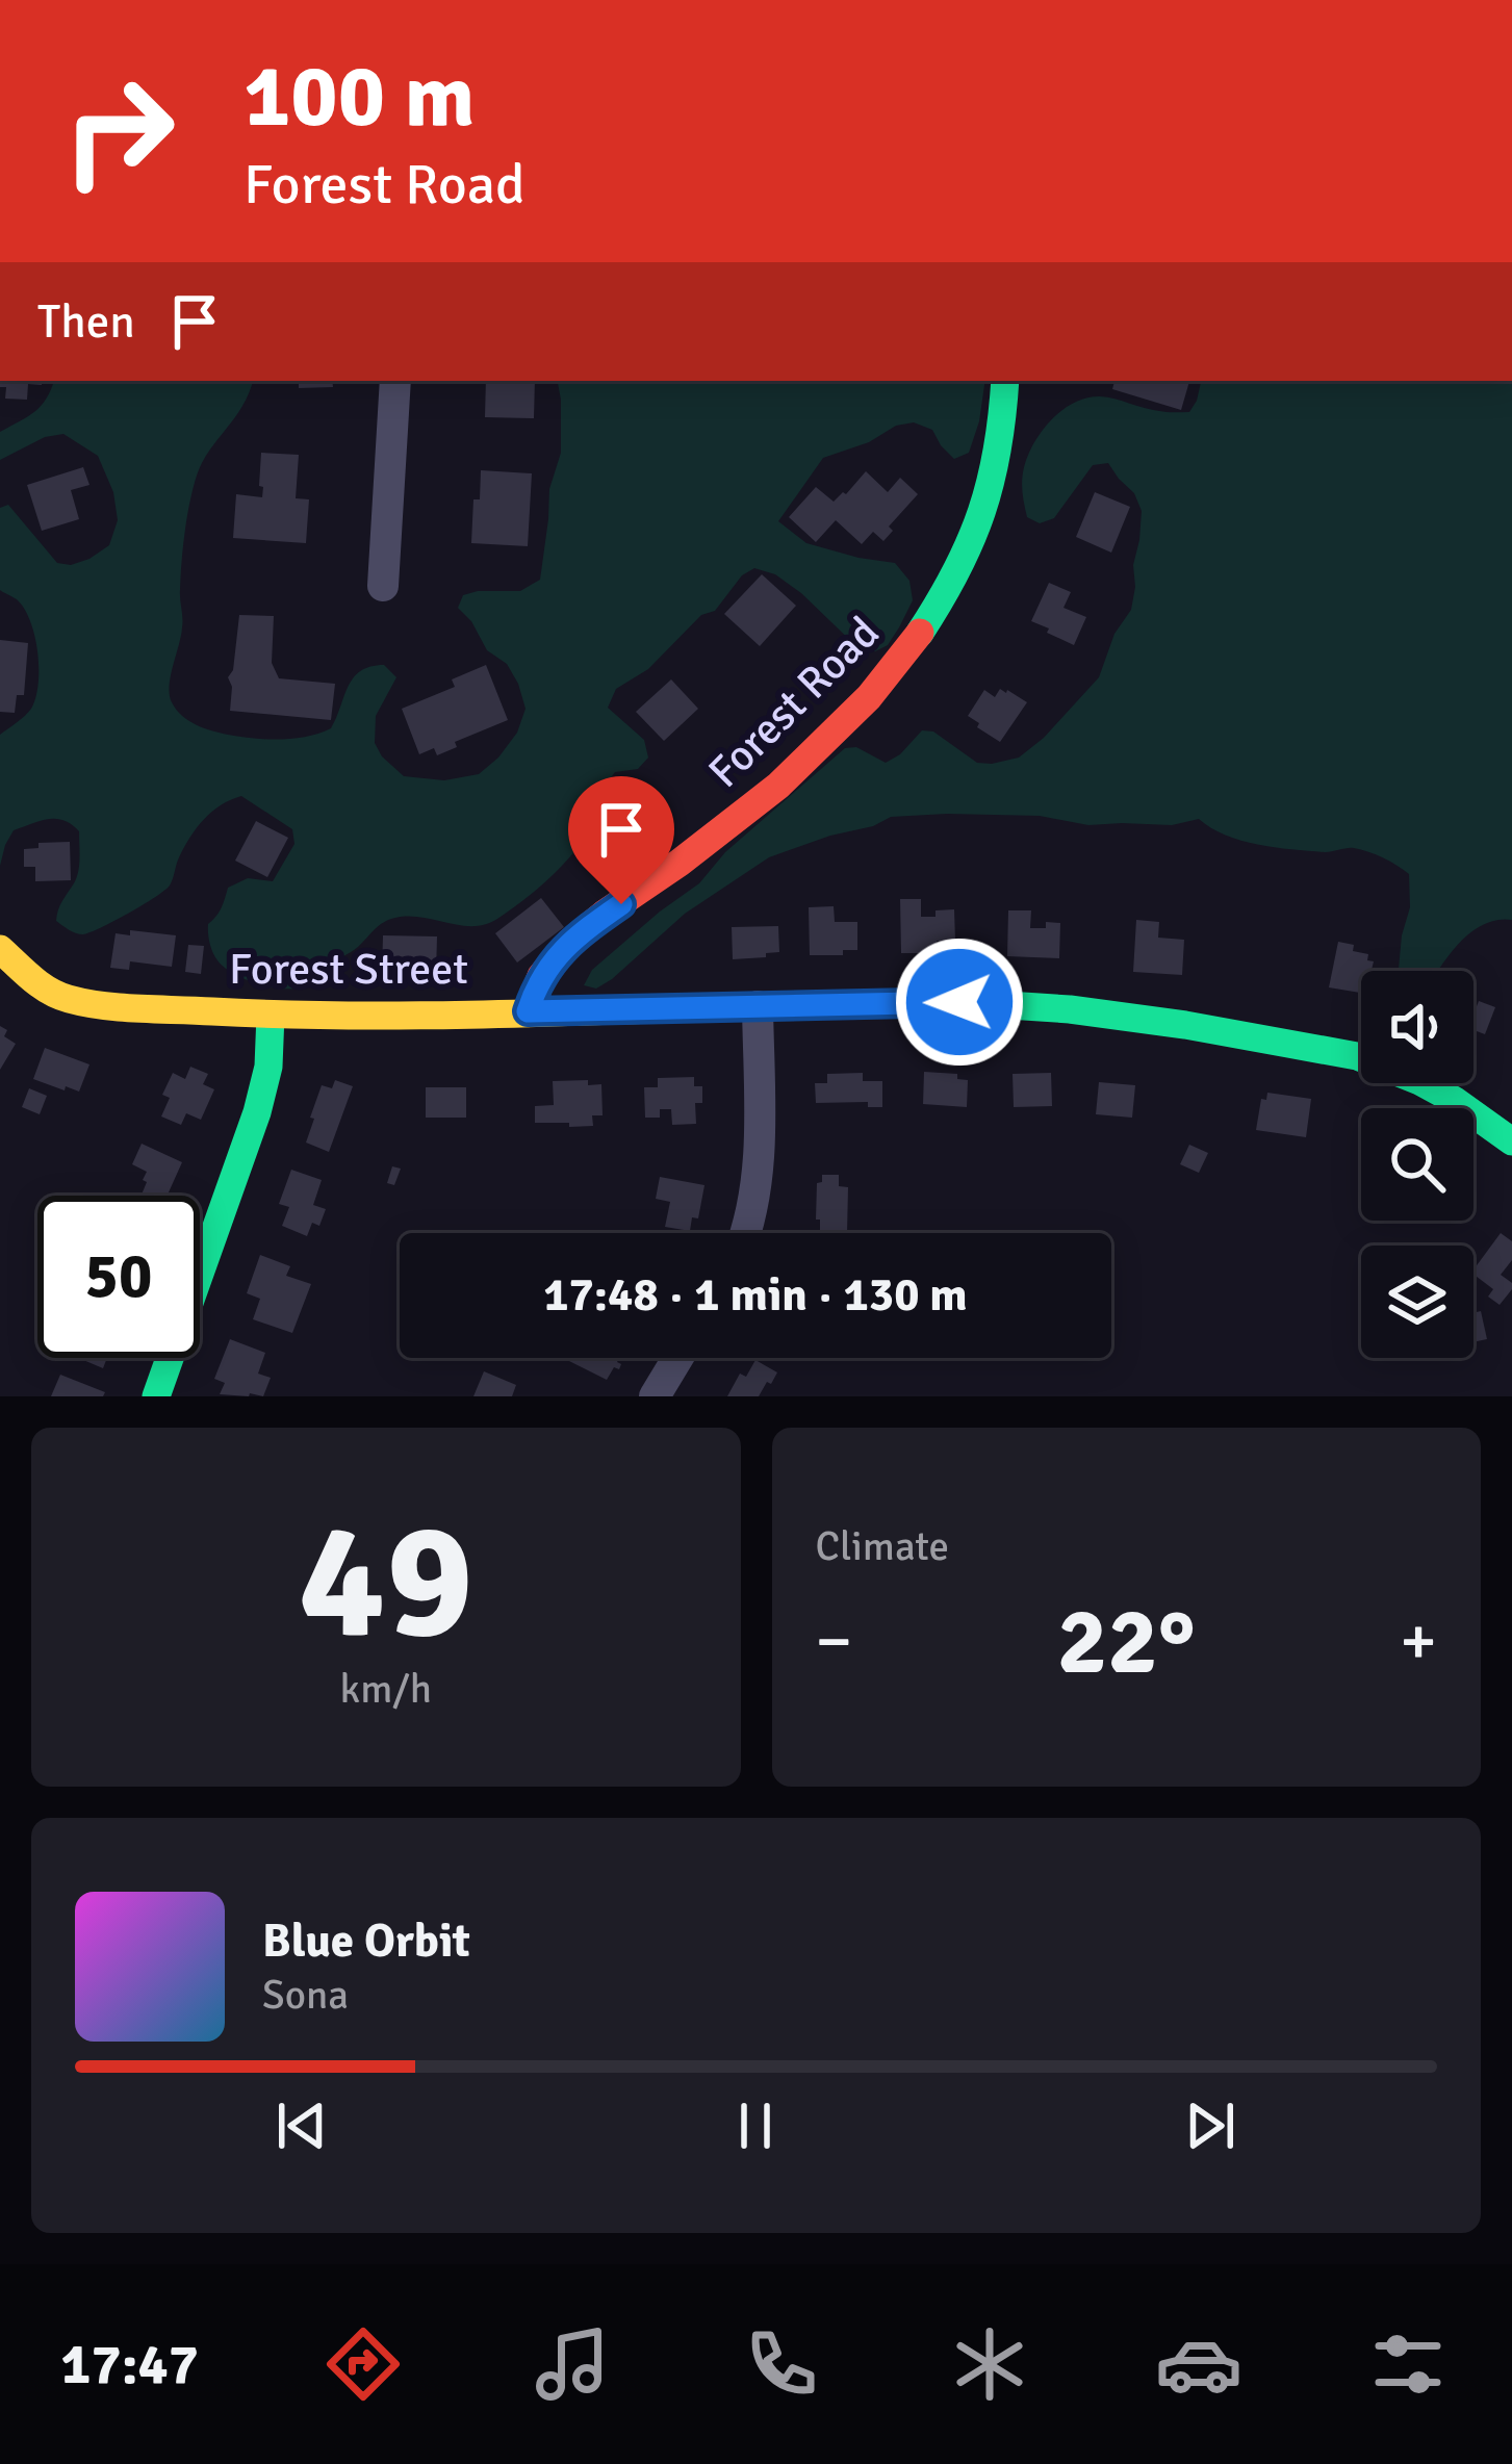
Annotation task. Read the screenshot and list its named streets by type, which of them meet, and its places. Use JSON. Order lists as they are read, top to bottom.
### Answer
{
  "streets": {
    "main road": ["Forest Road", "Forest Street"]
  },
  "crossings": [
    ["Forest Road", "Forest Street"]
  ],
  "page": {
    "turn": ["100 m", "Forest Road"],
    "then": "Then",
    "limit": "50",
    "trip": "17:48 · 1 min · 130 m",
    "tile": [
      ["49", "km/h"],
      "Climate"
    ],
    "heat": ["−", "22°", "+"],
    "song": ["Blue Orbit", "Sona"],
    "tabs": "17:47"
  }
}
